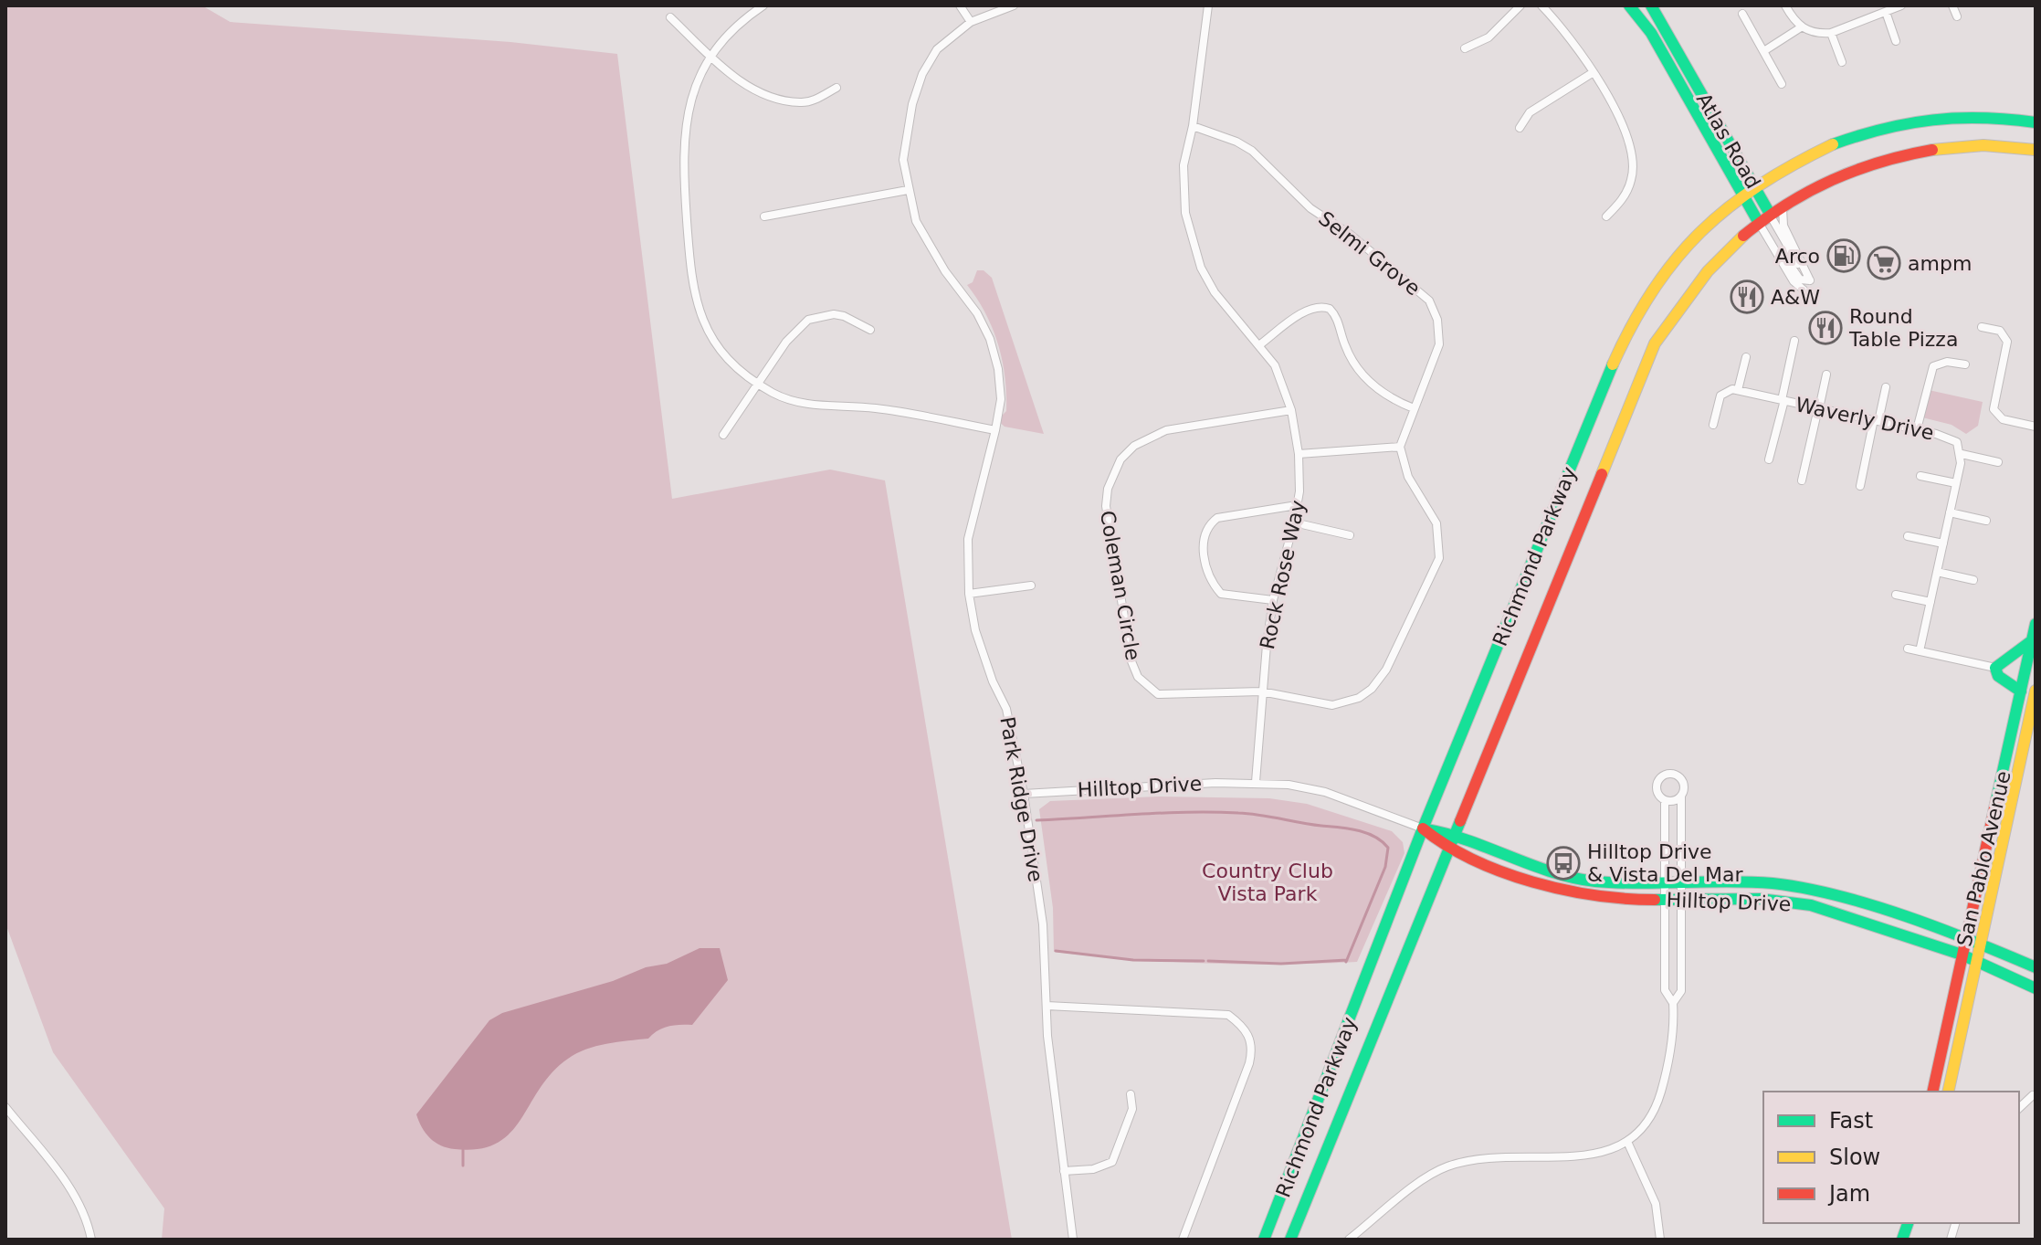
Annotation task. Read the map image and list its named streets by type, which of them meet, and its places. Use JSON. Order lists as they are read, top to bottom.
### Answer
{
  "streets": {
    "main road": [
      "Atlas Road",
      "Richmond Parkway",
      "Hilltop Drive",
      "San Pablo Avenue"
    ],
    "street": [
      "Selmi Grove",
      "Waverly Drive",
      "Rock Rose Way",
      "Coleman Circle",
      "Park Ridge Drive"
    ]
  },
  "crossings": [
    ["Atlas Road", "Richmond Parkway"],
    ["Selmi Grove", "Rock Rose Way"],
    ["Richmond Parkway", "Hilltop Drive"],
    ["Rock Rose Way", "Coleman Circle"],
    ["Rock Rose Way", "Hilltop Drive"],
    ["Hilltop Drive", "Park Ridge Drive"],
    ["Hilltop Drive", "San Pablo Avenue"]
  ],
  "parks": ["Country Club Vista Park"],
  "places": {
    "fuel station": ["Arco"],
    "supermarket": ["ampm"],
    "restaurant": ["A&W", "Round Table Pizza"],
    "bus stop": ["Hilltop Drive & Vista Del Mar"]
  },
  "legend": ["Fast", "Slow", "Jam"]
}
